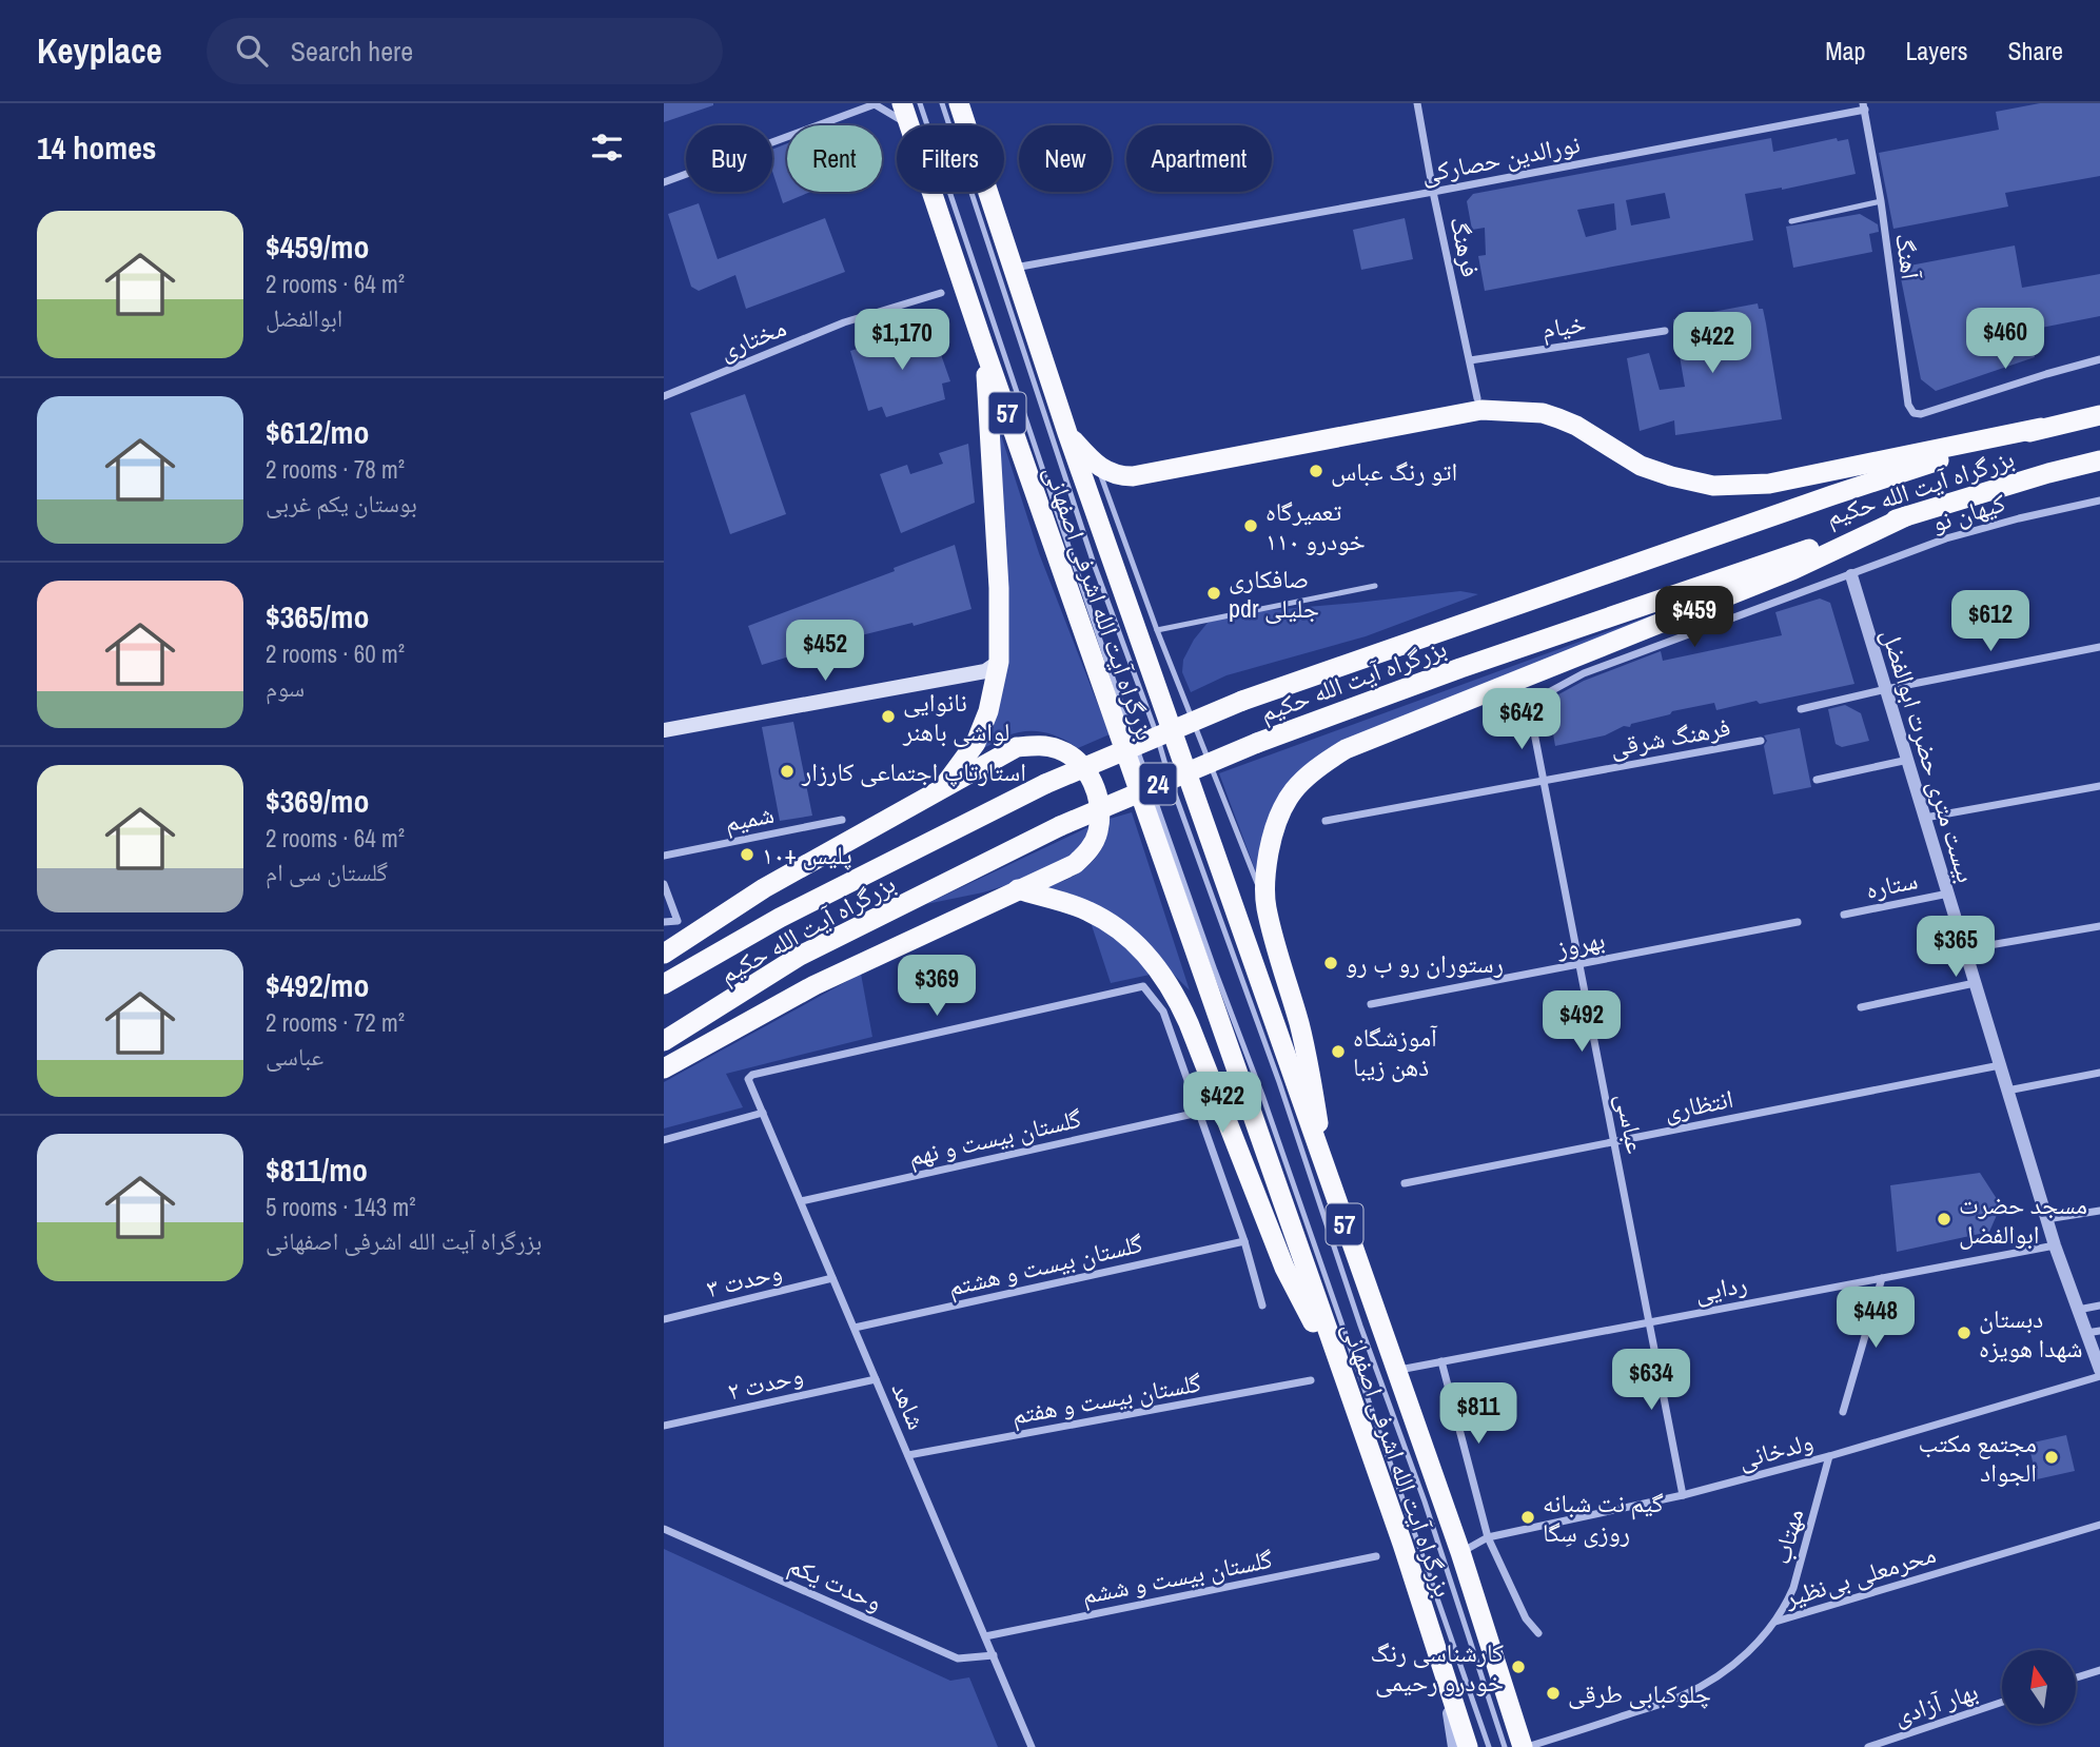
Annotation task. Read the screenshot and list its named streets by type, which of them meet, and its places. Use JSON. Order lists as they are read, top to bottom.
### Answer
{
  "streets": {
    "highway": [
      "57",
      "بزرگراه آیت الله حکیم",
      "بزرگراه آیت الله اشرفی اصفهانی",
      "24"
    ],
    "street": [
      "نورالدین حصارکی",
      "فرهنگ",
      "آهنگ",
      "خیام",
      "مختاری",
      "کیهان نو",
      "فرهنگ شرقی",
      "بیست متری حضرت ابوالفضل",
      "شمیم",
      "ستاره",
      "بهروز",
      "انتظاری",
      "عباسی",
      "گلستان بیست و نهم",
      "گلستان بیست و هشتم",
      "وحدت ۳",
      "ردایی",
      "وحدت ۲",
      "گلستان بیست و هفتم",
      "شاهد",
      "ولدخانی",
      "مهتاب",
      "محرمعلی بی‌نظیر",
      "گلستان بیست و ششم",
      "وحدت یکم",
      "بهار آزادی"
    ]
  },
  "crossings": [
    ["نورالدین حصارکی", "فرهنگ"],
    ["نورالدین حصارکی", "آهنگ"],
    ["نورالدین حصارکی", "بزرگراه آیت الله اشرفی اصفهانی"],
    ["فرهنگ", "خیام"],
    ["کیهان نو", "بیست متری حضرت ابوالفضل"],
    ["کیهان نو", "عباسی"],
    ["بزرگراه آیت الله اشرفی اصفهانی", "ردایی"],
    ["بزرگراه آیت الله اشرفی اصفهانی", "ولدخانی"],
    ["بزرگراه آیت الله اشرفی اصفهانی", "محرمعلی بی‌نظیر"],
    ["فرهنگ شرقی", "عباسی"],
    ["بیست متری حضرت ابوالفضل", "ستاره"],
    ["بیست متری حضرت ابوالفضل", "انتظاری"],
    ["بیست متری حضرت ابوالفضل", "ردایی"],
    ["بهروز", "عباسی"],
    ["انتظاری", "عباسی"],
    ["عباسی", "ردایی"],
    ["عباسی", "ولدخانی"],
    ["گلستان بیست و نهم", "شاهد"],
    ["گلستان بیست و هشتم", "شاهد"],
    ["وحدت ۳", "شاهد"],
    ["وحدت ۲", "شاهد"],
    ["گلستان بیست و هفتم", "شاهد"],
    ["شاهد", "گلستان بیست و ششم"],
    ["شاهد", "وحدت یکم"],
    ["ولدخانی", "مهتاب"],
    ["مهتاب", "محرمعلی بی‌نظیر"]
  ],
  "places": [
    "اتو رنگ عباس",
    "تعمیرگاه خودرو ۱۱۰",
    "صافکاری pdr جلیلی",
    "نانوایی لواشی باهنر",
    "استارتاپ اجتماعی کارزار",
    "پلیس +۱۰",
    "رستوران رو ب رو",
    "آموزشگاه ذهن زیبا",
    "مسجد حضرت ابوالفضل",
    "دبستان شهدا هویزه",
    "مجتمع مکتب الجواد",
    "گیم نت شبانه روزی سِگا",
    "کارشناسی رنگ خودرو رحیمی",
    "چلوکبابی طرقی"
  ],
  "north": "top",
  "page": {
    "header": "Keyplace",
    "search": "Search here",
    "nav": ["Map", "Layers", "Share"],
    "heading": "14 homes",
    "chip": [
      "Buy",
      "Rent",
      "Filters",
      "New",
      "Apartment"
    ],
    "list": [
      {
        "name": "$459/mo",
        "note": "2 rooms · 64 m² · ابوالفضل"
      },
      {
        "name": "$612/mo",
        "note": "2 rooms · 78 m² · بوستان یکم غربی"
      },
      {
        "name": "$365/mo",
        "note": "2 rooms · 60 m² · سوم"
      },
      {
        "name": "$369/mo",
        "note": "2 rooms · 64 m² · گلستان سی ام"
      },
      {
        "name": "$492/mo",
        "note": "2 rooms · 72 m² · عباسی"
      },
      {
        "name": "$811/mo",
        "note": "5 rooms · 143 m² · بزرگراه آیت الله اشرفی اصفهانی"
      }
    ],
    "price": [
      "$460",
      "$1,170",
      "$422",
      "$459",
      "$612",
      "$452",
      "$642",
      "$365",
      "$369",
      "$492",
      "$422",
      "$448",
      "$634",
      "$811"
    ]
  }
}
